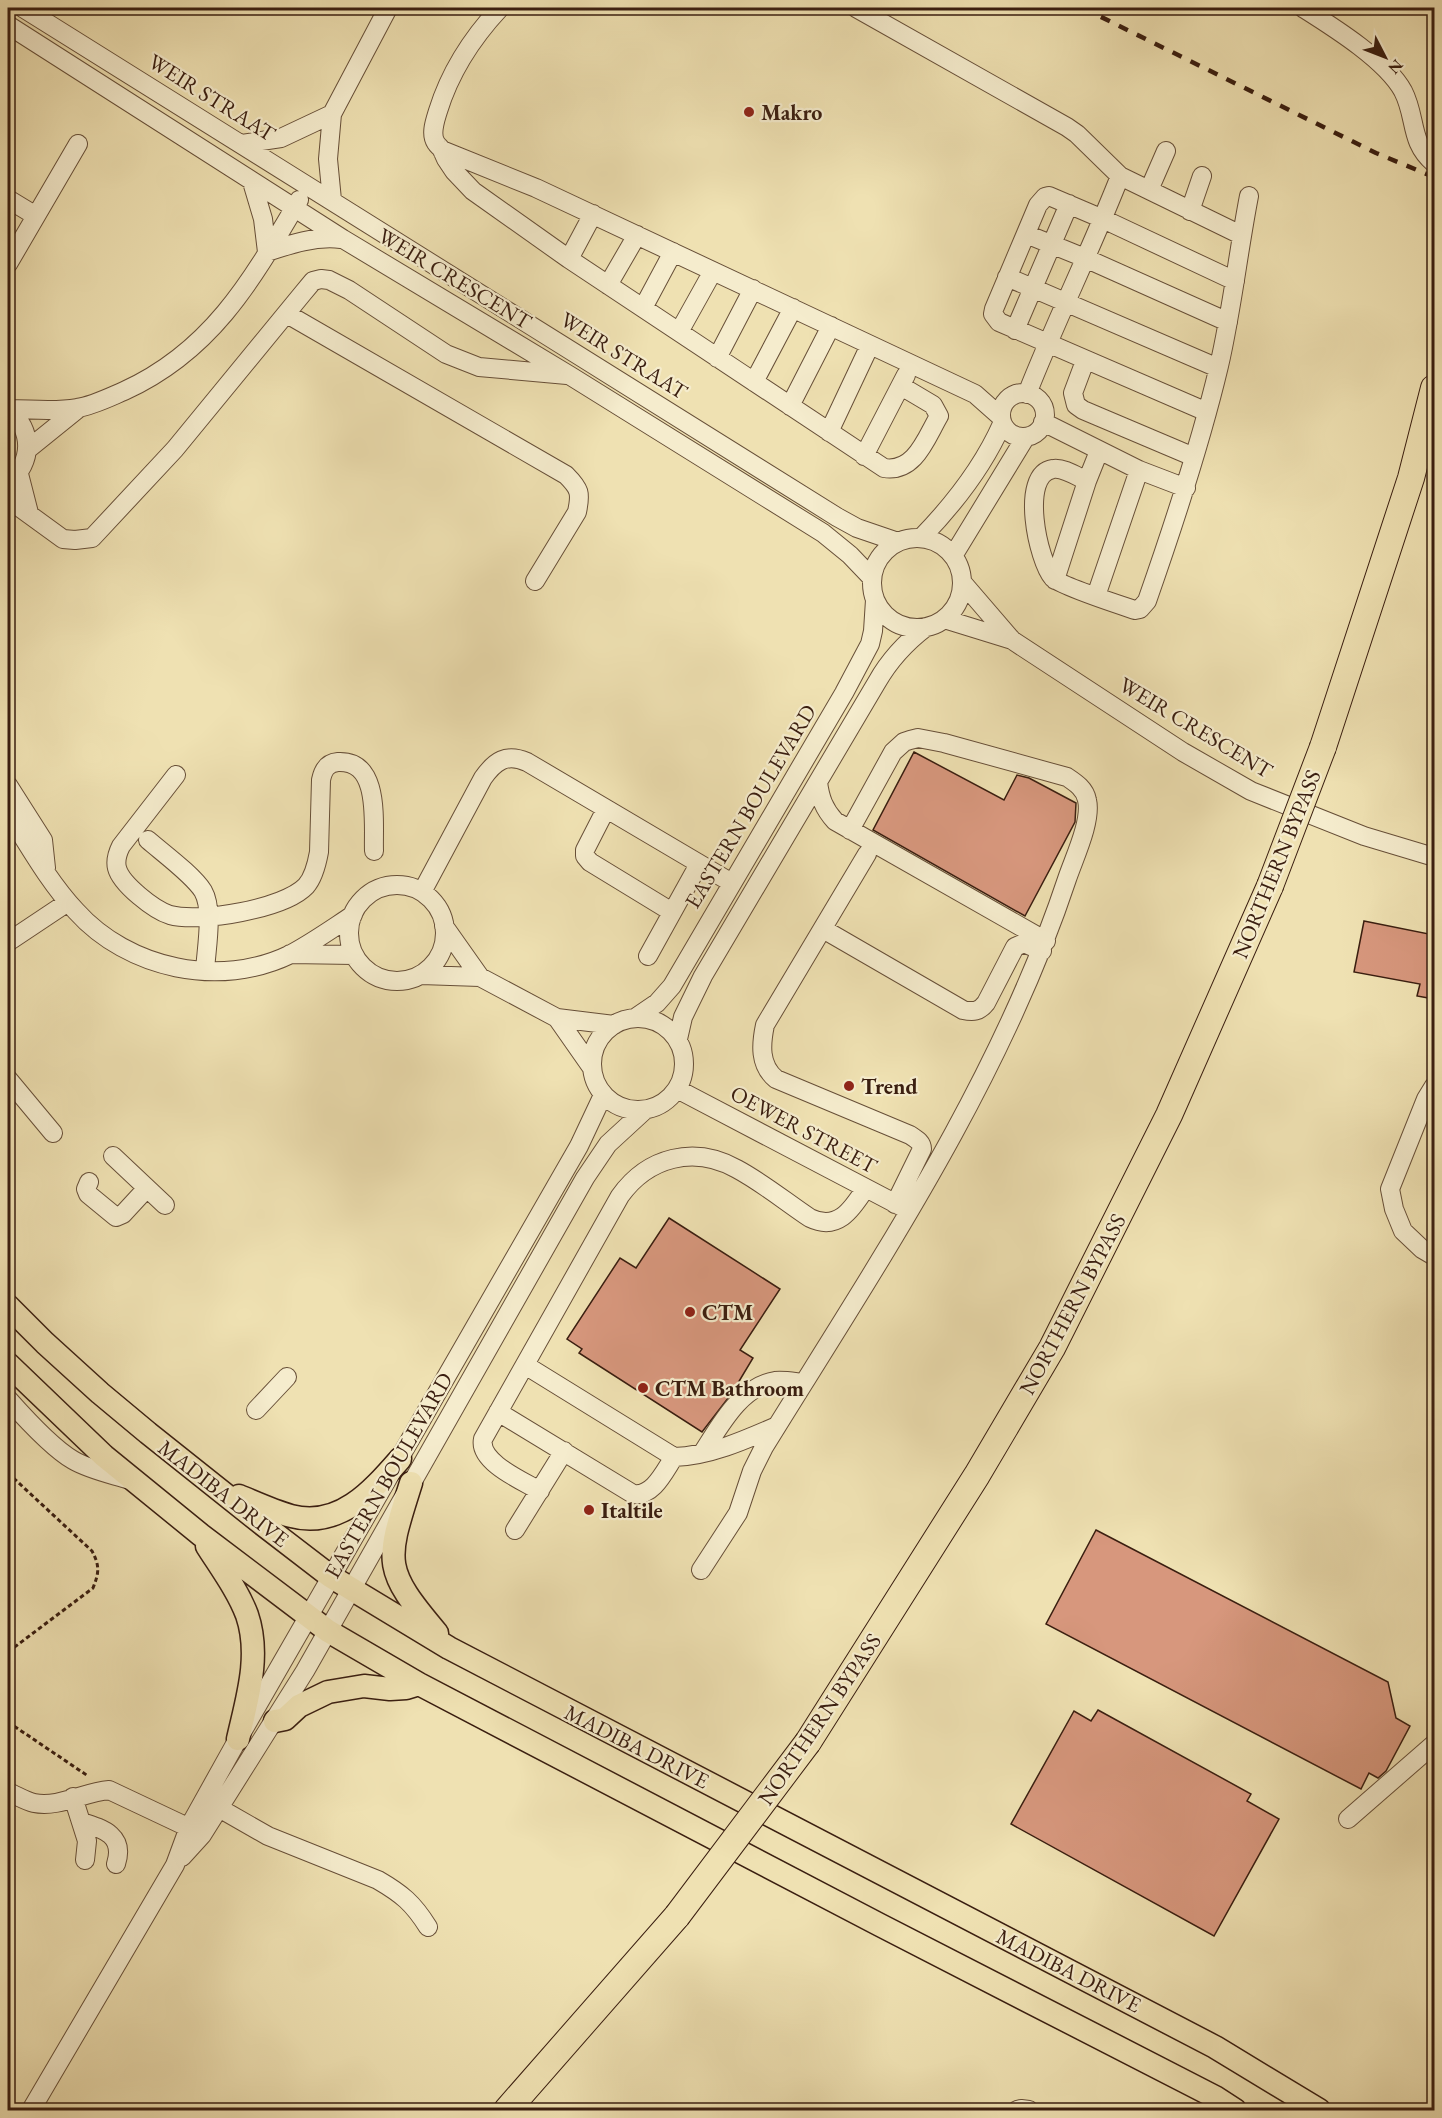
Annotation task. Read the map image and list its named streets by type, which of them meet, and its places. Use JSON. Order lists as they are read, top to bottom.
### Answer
{
  "streets": {
    "highway": ["NORTHERN BYPASS"],
    "main road": ["MADIBA DRIVE"],
    "street": [
      "WEIR STRAAT",
      "WEIR CRESCENT",
      "EASTERN BOULEVARD",
      "OEWER STREET"
    ]
  },
  "crossings": [
    ["WEIR STRAAT", "WEIR CRESCENT"],
    ["WEIR STRAAT", "EASTERN BOULEVARD"],
    ["WEIR CRESCENT", "EASTERN BOULEVARD"],
    ["EASTERN BOULEVARD", "OEWER STREET"],
    ["EASTERN BOULEVARD", "MADIBA DRIVE"]
  ],
  "places": [
    "Makro",
    "Trend",
    "CTM",
    "CTM Bathroom",
    "Italtile"
  ],
  "north": "bottom right"
}
